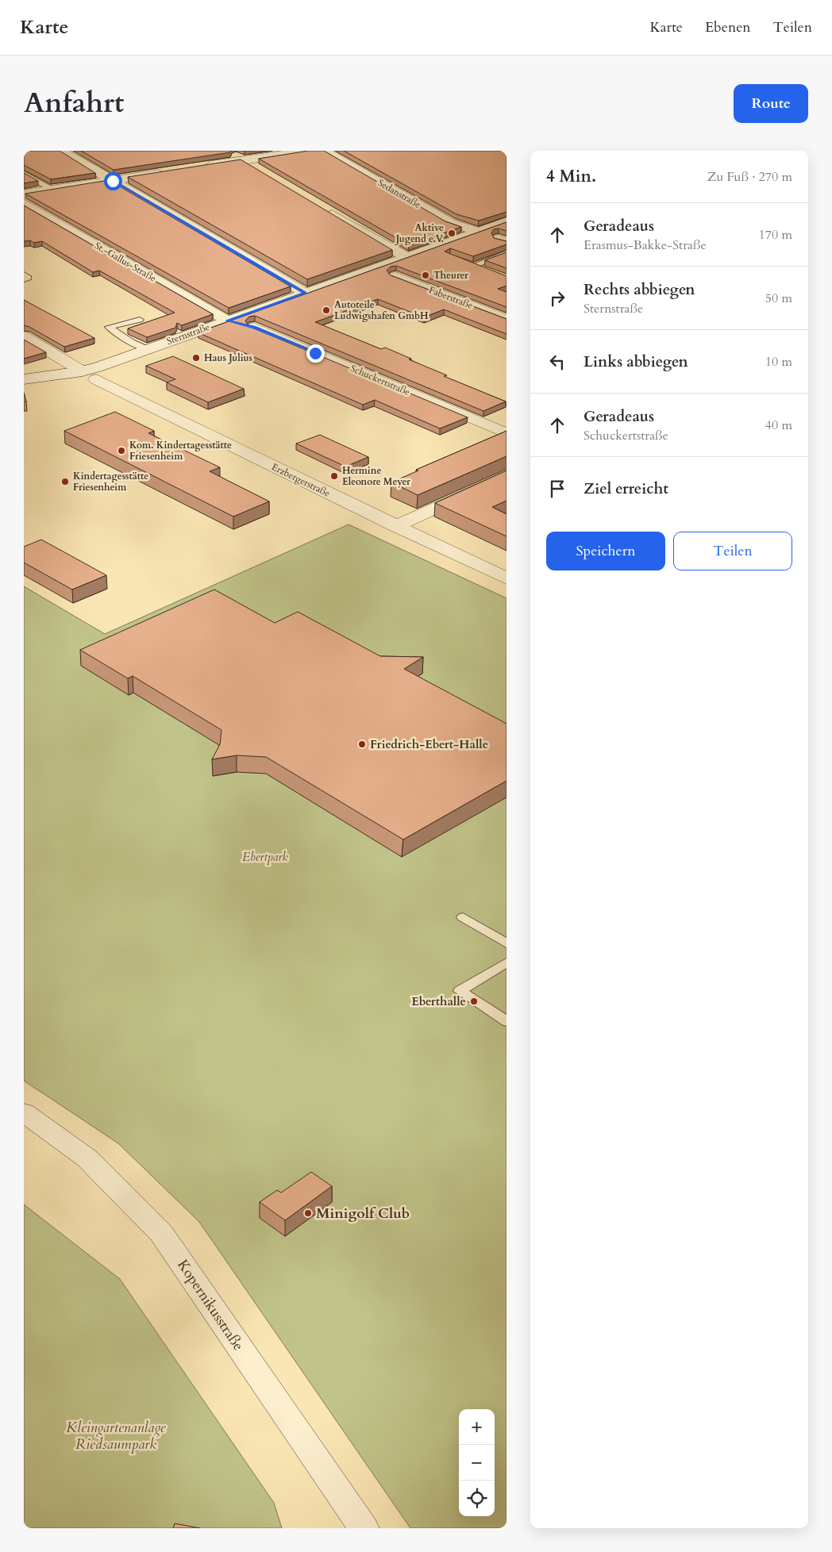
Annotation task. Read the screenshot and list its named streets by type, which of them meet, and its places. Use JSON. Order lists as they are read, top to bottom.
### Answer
{
  "streets": {
    "street": [
      "Sedanstraße",
      "St.-Gallus-Straße",
      "Faberstraße",
      "Sternstraße",
      "Schuckertstraße",
      "Erzbergerstraße",
      "Kopernikusstraße"
    ]
  },
  "crossings": [
    ["Sedanstraße", "Sternstraße"],
    ["St.-Gallus-Straße", "Sternstraße"],
    ["St.-Gallus-Straße", "Schuckertstraße"],
    ["Faberstraße", "Sternstraße"],
    ["Sternstraße", "Erzbergerstraße"]
  ],
  "parks": ["Ebertpark", "Kleingartenanlage Riedsaumpark"],
  "places": [
    "Aktive Jugend e.V.",
    "Theurer",
    "Autoteile Ludwigshafen GmbH",
    "Haus Julius",
    "Kom. Kindertagesstätte Friesenheim",
    "Hermine Eleonore Meyer",
    "Kindertagesstätte Friesenheim",
    "Friedrich-Ebert-Halle",
    "Eberthalle",
    "Minigolf Club"
  ],
  "page": {
    "header": "Karte",
    "nav": ["Karte", "Ebenen", "Teilen"],
    "title": "Anfahrt",
    "buttons": [
      "Route",
      ["Speichern", "Teilen"]
    ],
    "heading": ["4 Min.", "Zu Fuß · 270 m"],
    "list": [
      ["Geradeaus", "Erasmus-Bakke-Straße", "170 m"],
      ["Rechts abbiegen", "Sternstraße", "50 m"],
      ["Links abbiegen", "10 m"],
      ["Geradeaus", "Schuckertstraße", "40 m"],
      "Ziel erreicht"
    ],
    "map_buttons": ["+", "−"]
  }
}
